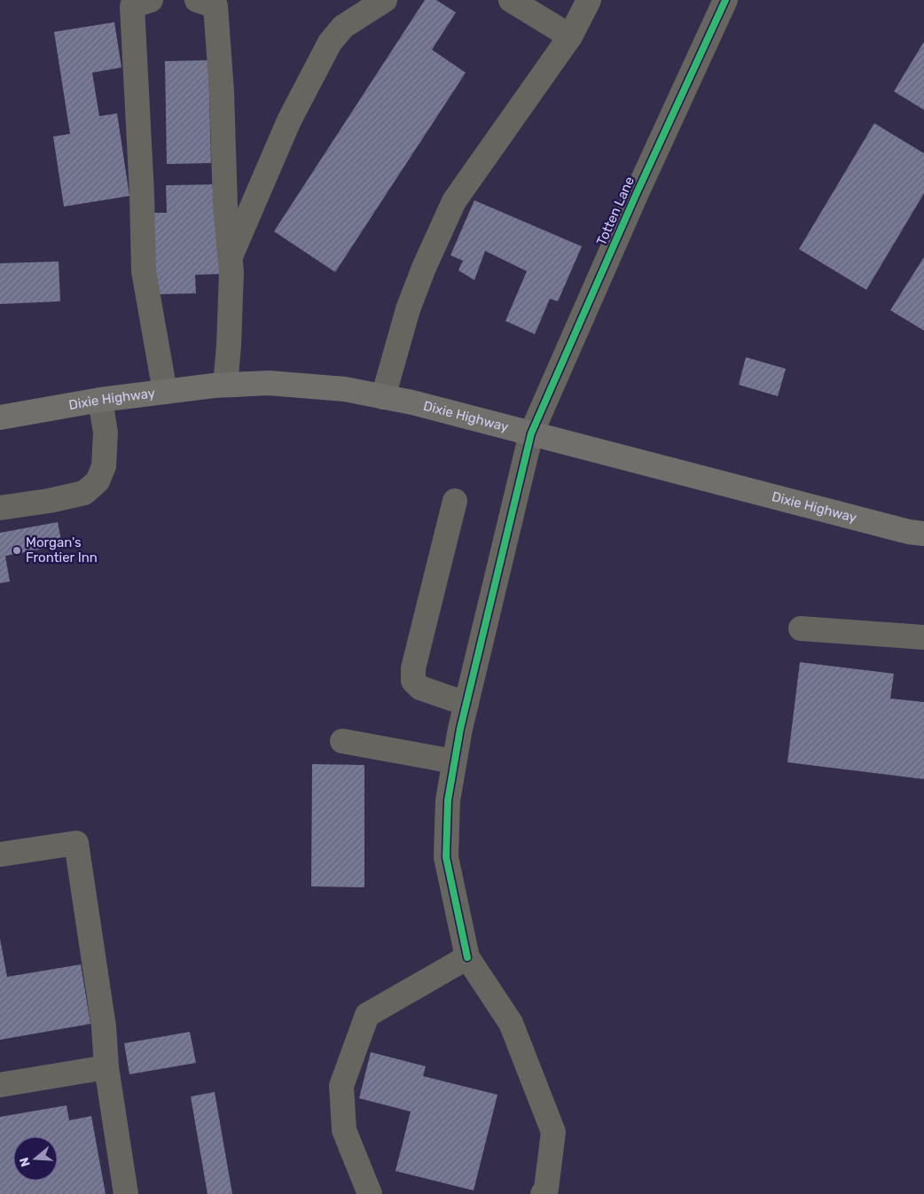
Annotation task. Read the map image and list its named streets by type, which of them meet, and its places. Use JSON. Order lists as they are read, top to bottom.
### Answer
{
  "streets": {
    "main road": ["Dixie Highway"],
    "street": ["Totten Lane"]
  },
  "crossings": [
    ["Totten Lane", "Dixie Highway"]
  ],
  "places": ["Morgan's Frontier Inn"],
  "north": "left"
}
